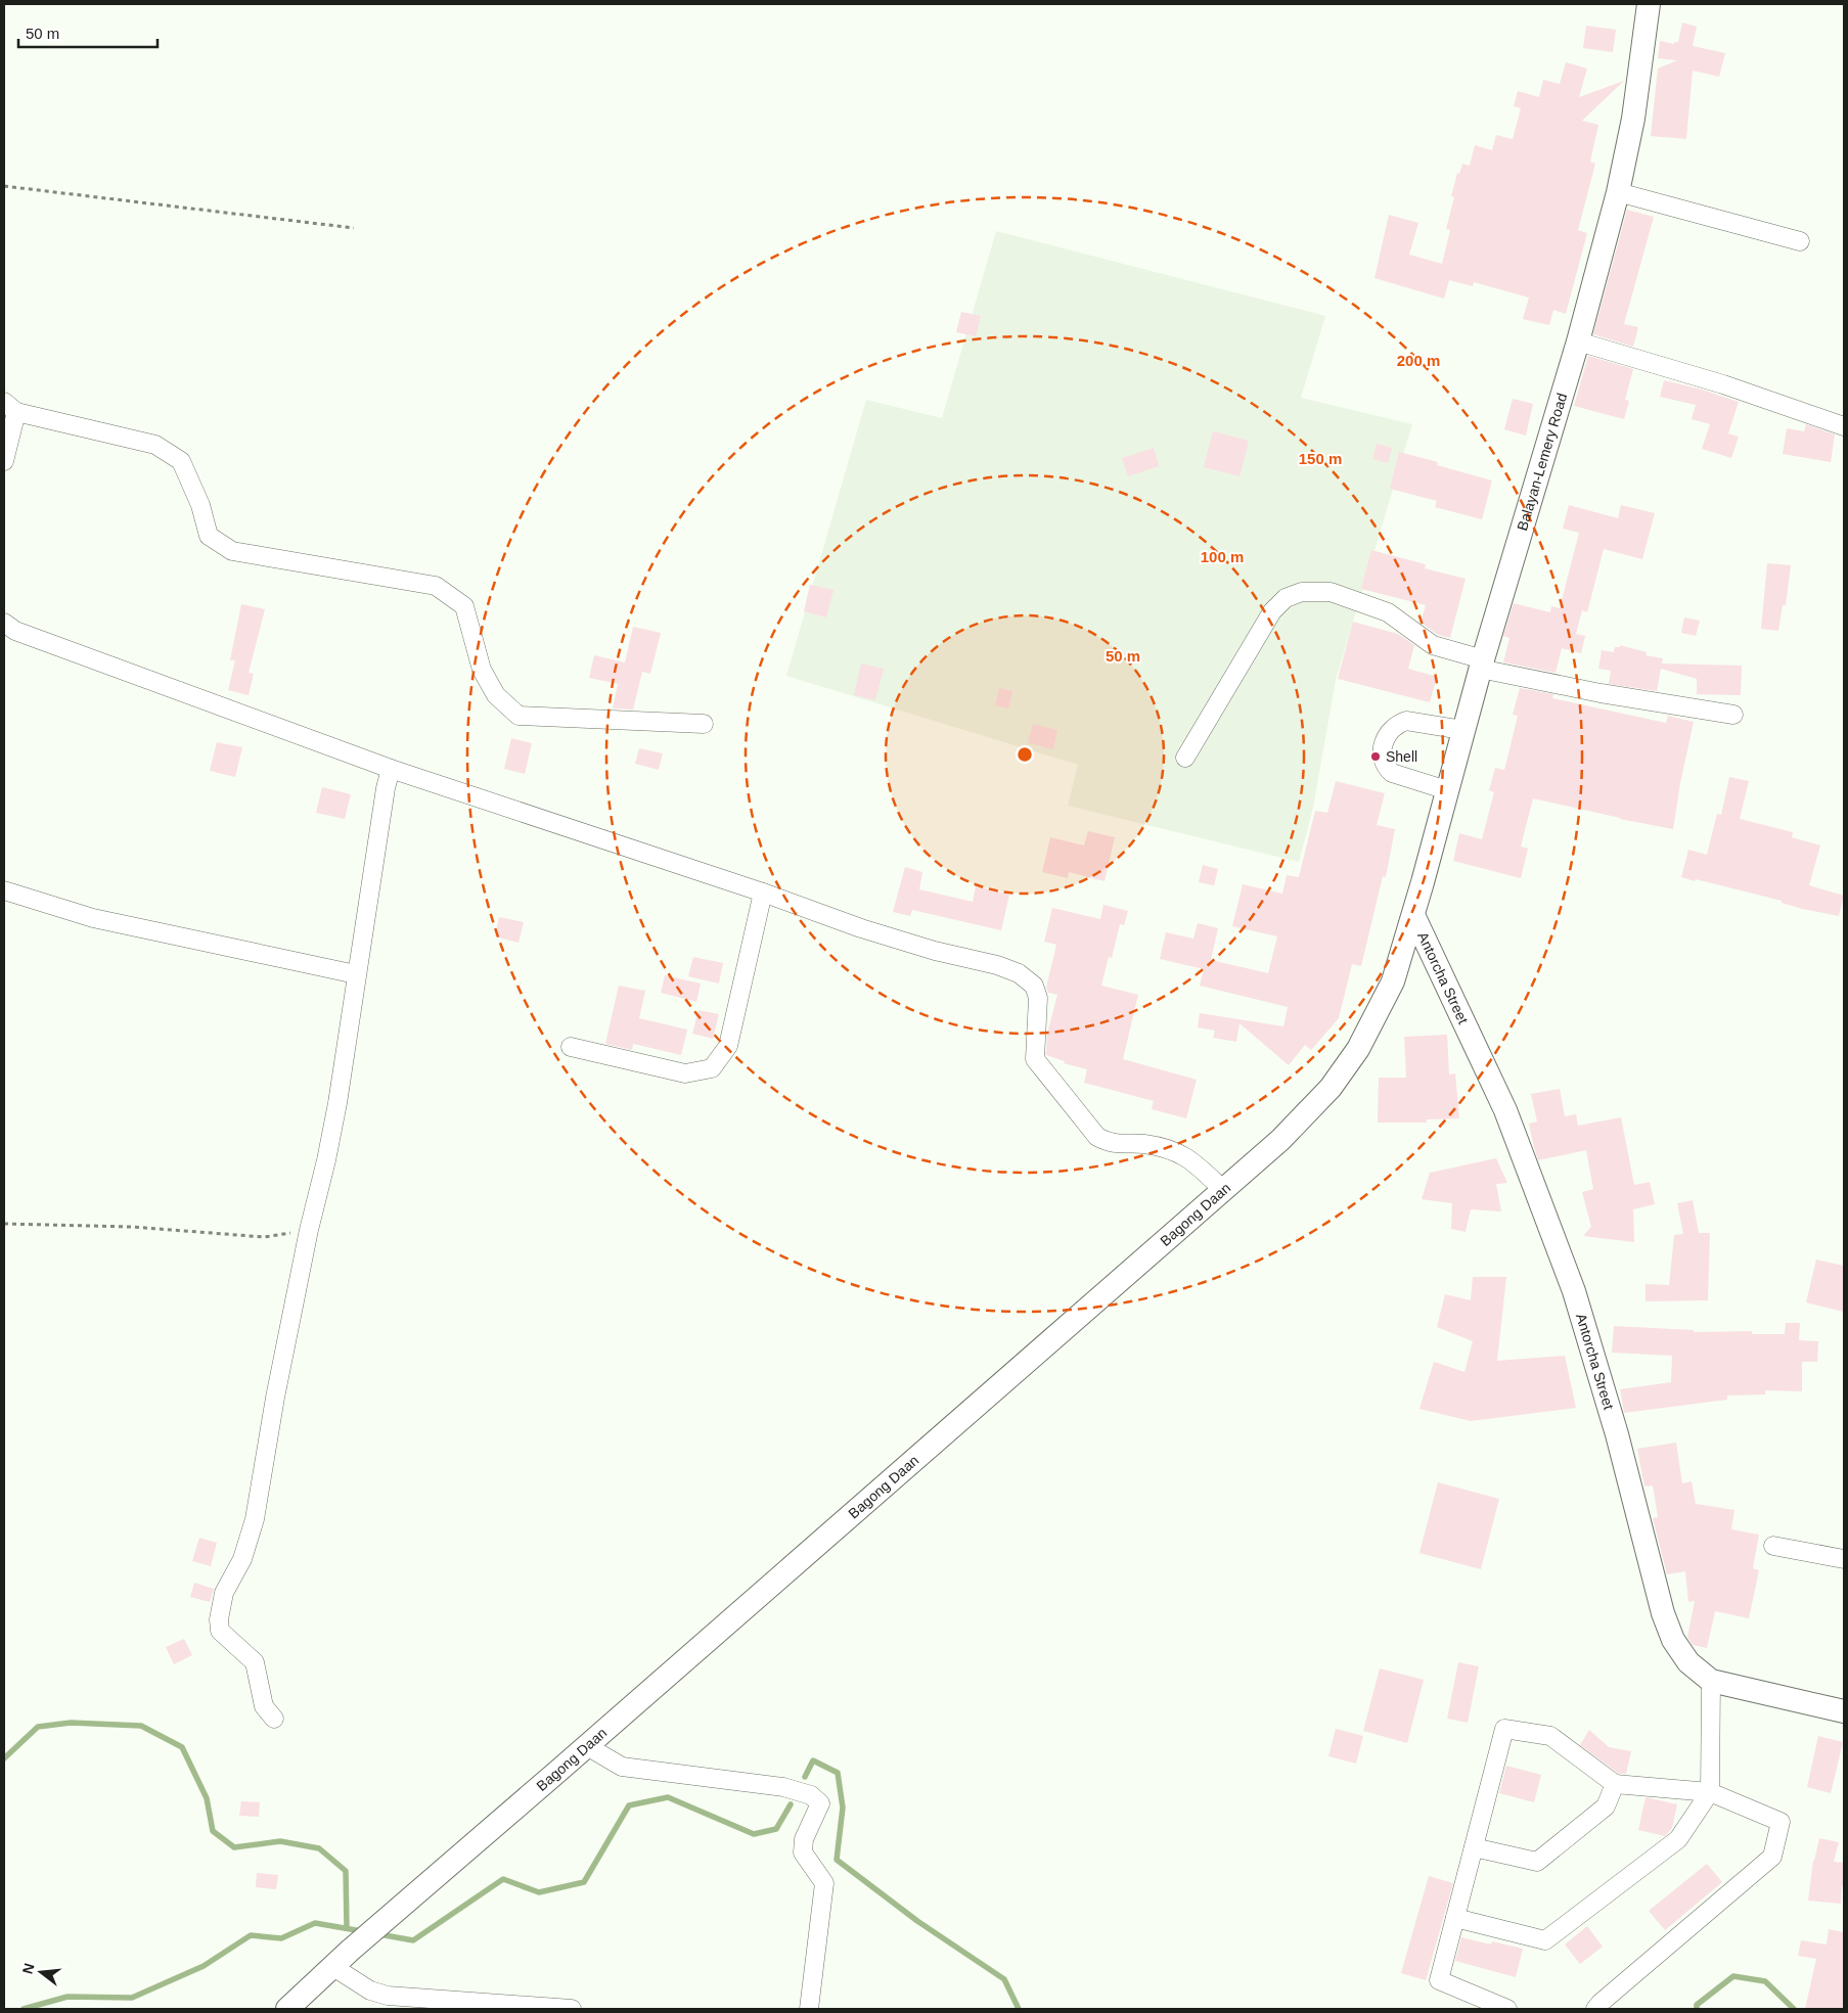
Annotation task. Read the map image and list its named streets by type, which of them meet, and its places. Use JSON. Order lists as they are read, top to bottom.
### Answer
{
  "streets": {
    "main road": ["Balayan-Lemery Road", "Antorcha Street", "Bagong Daan"]
  },
  "crossings": [
    ["Balayan-Lemery Road", "Antorcha Street"],
    ["Balayan-Lemery Road", "Bagong Daan"],
    ["Antorcha Street", "Bagong Daan"]
  ],
  "places": ["Shell"],
  "scale_bar": "50 m",
  "north": "left",
  "rings": [
    "200 m",
    "150 m",
    "100 m",
    "50 m"
  ]
}
